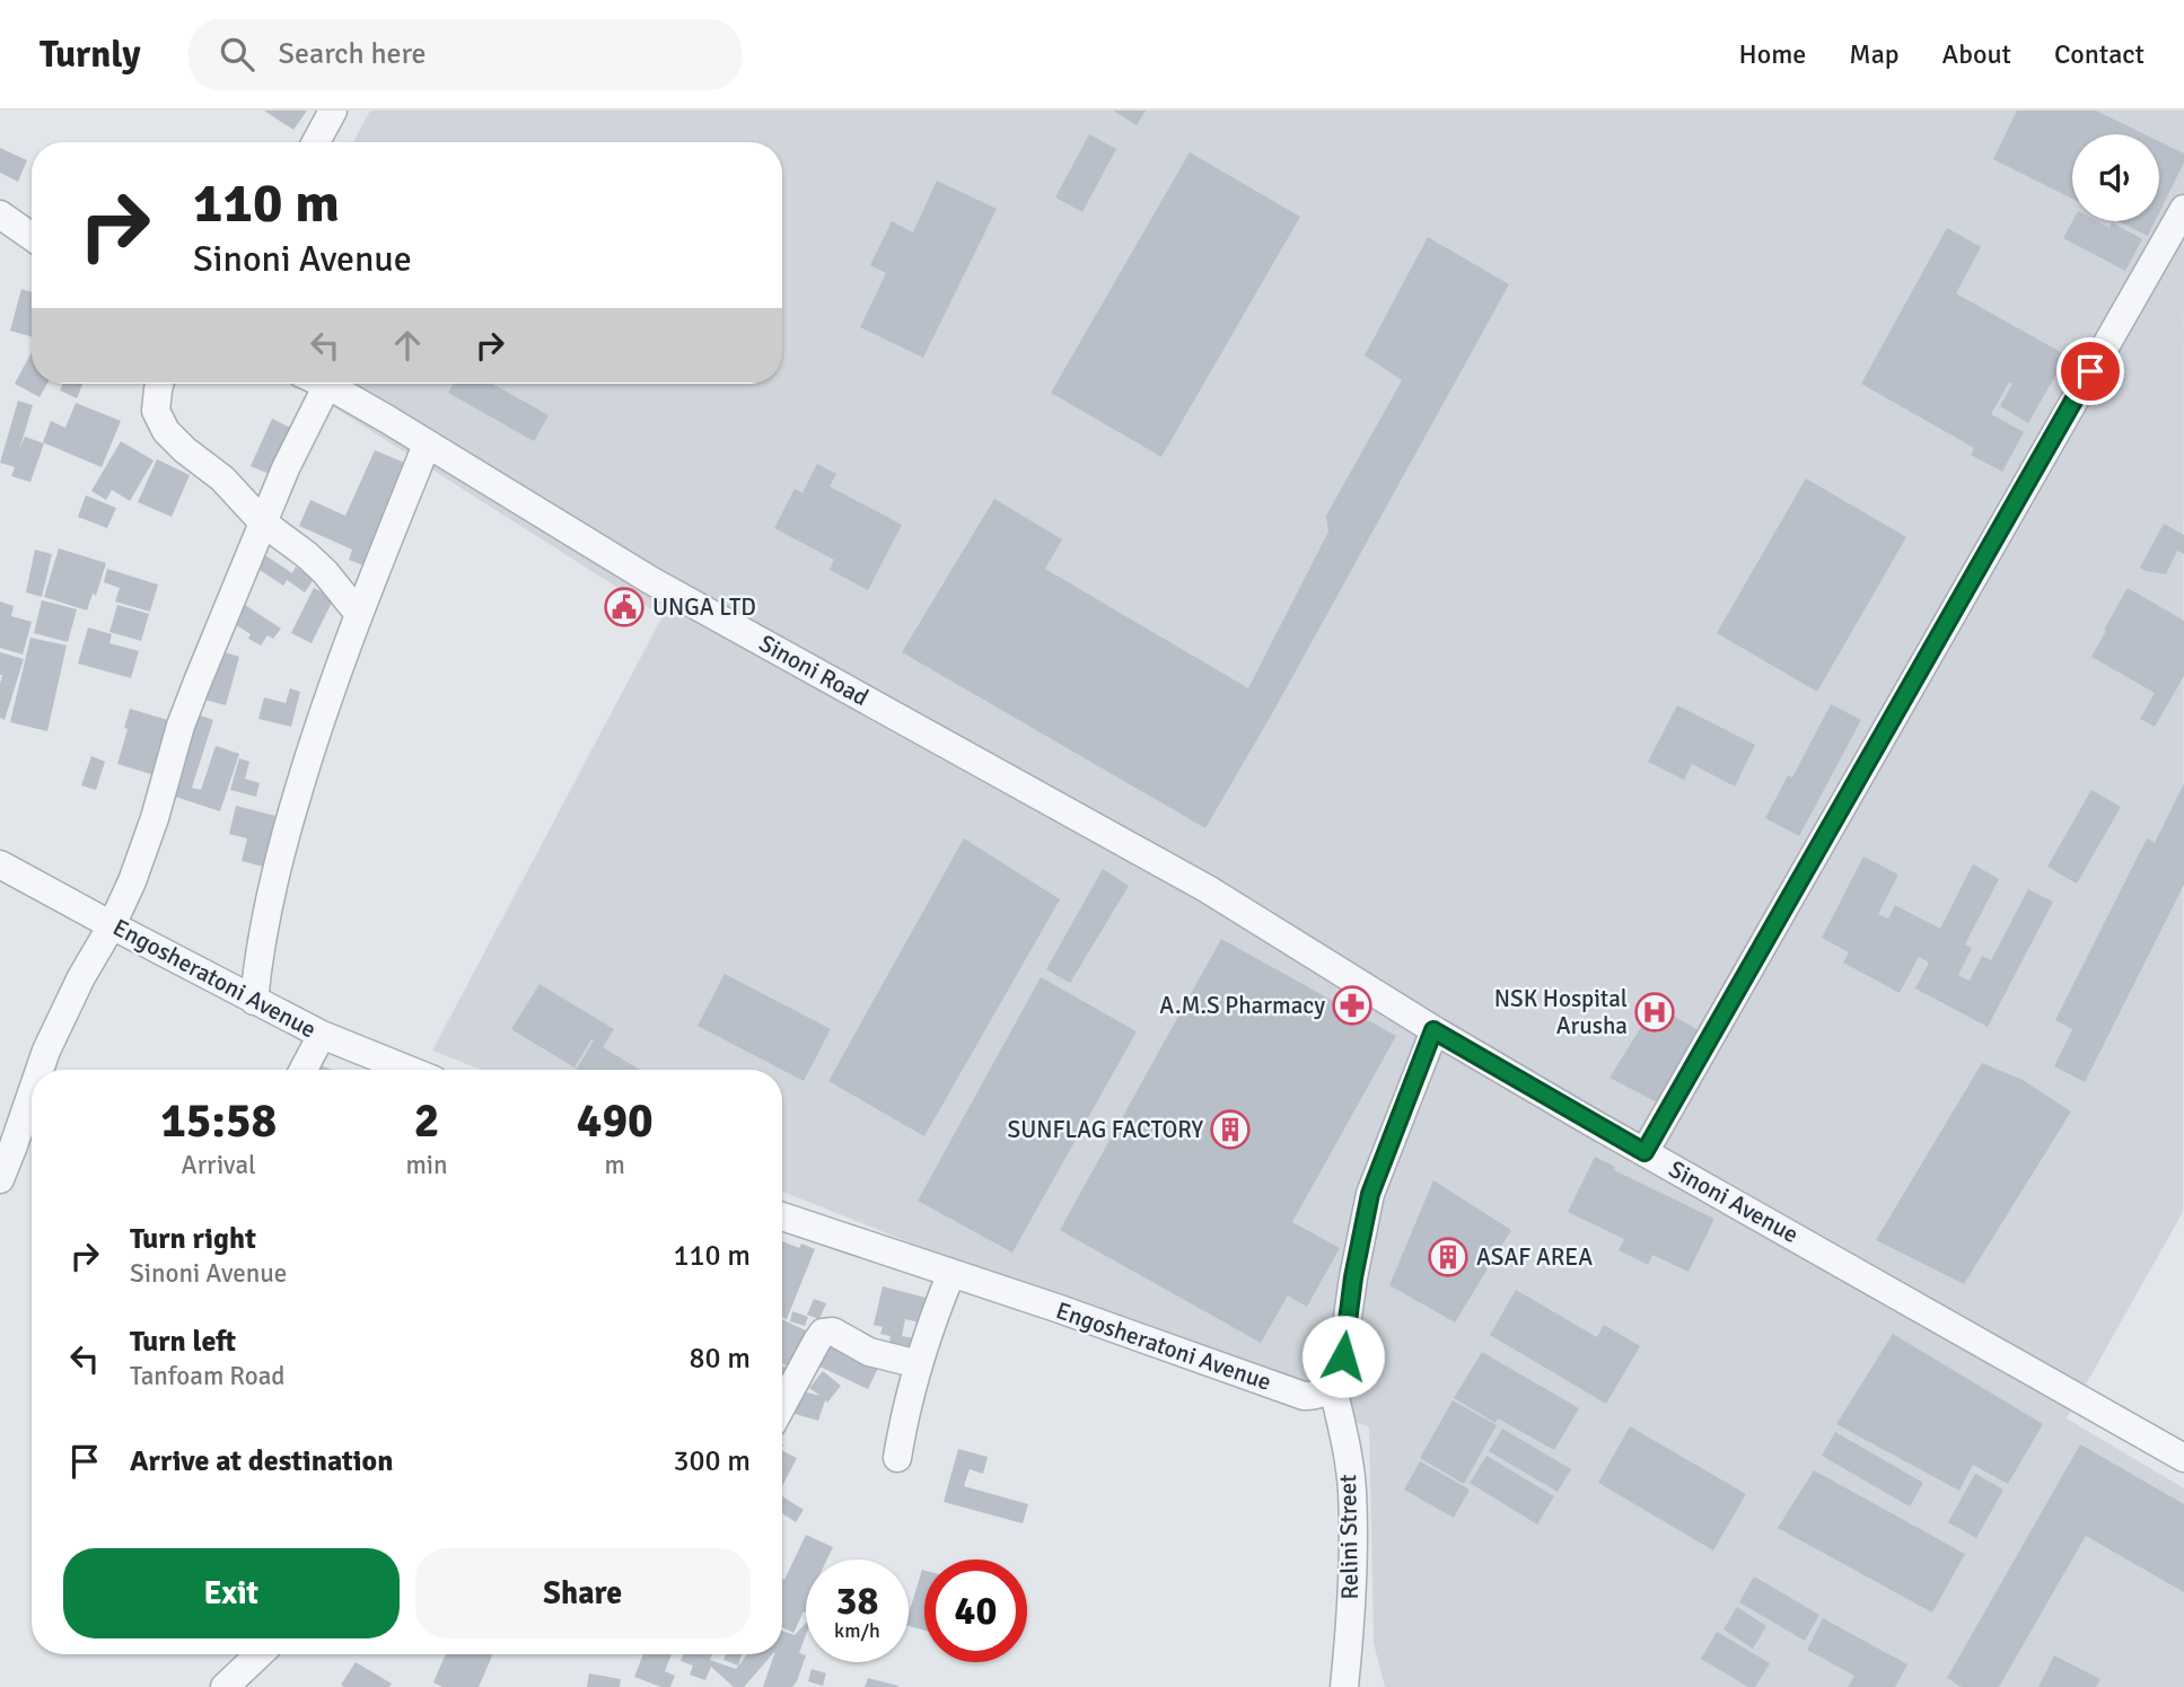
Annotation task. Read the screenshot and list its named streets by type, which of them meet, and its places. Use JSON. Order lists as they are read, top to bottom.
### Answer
{
  "streets": {
    "street": [
      "Sinoni Road",
      "Engosheratoni Avenue",
      "Sinoni Avenue",
      "Relini Street"
    ]
  },
  "crossings": [
    ["Sinoni Road", "Sinoni Avenue"],
    ["Engosheratoni Avenue", "Relini Street"]
  ],
  "places": {
    "public building": ["UNGA LTD"],
    "pharmacy": ["A.M.S Pharmacy"],
    "hospital": ["NSK Hospital Arusha"],
    "building": ["SUNFLAG FACTORY", "ASAF AREA"]
  },
  "page": {
    "header": "Turnly",
    "search": "Search here",
    "nav": [
      "Home",
      "Map",
      "About",
      "Contact"
    ],
    "turn": ["110 m", "Sinoni Avenue"],
    "eta": [
      "15:58",
      "Arrival",
      "2",
      "min",
      "490",
      "m"
    ],
    "list": [
      {
        "name": "Turn right",
        "note": "Sinoni Avenue",
        "value": "110 m"
      },
      {
        "name": "Turn left",
        "note": "Tanfoam Road",
        "value": "80 m"
      },
      {
        "name": "Arrive at destination",
        "value": "300 m"
      }
    ],
    "buttons": ["Exit", "Share"],
    "speed": "38 km/h",
    "limit": "40"
  }
}
